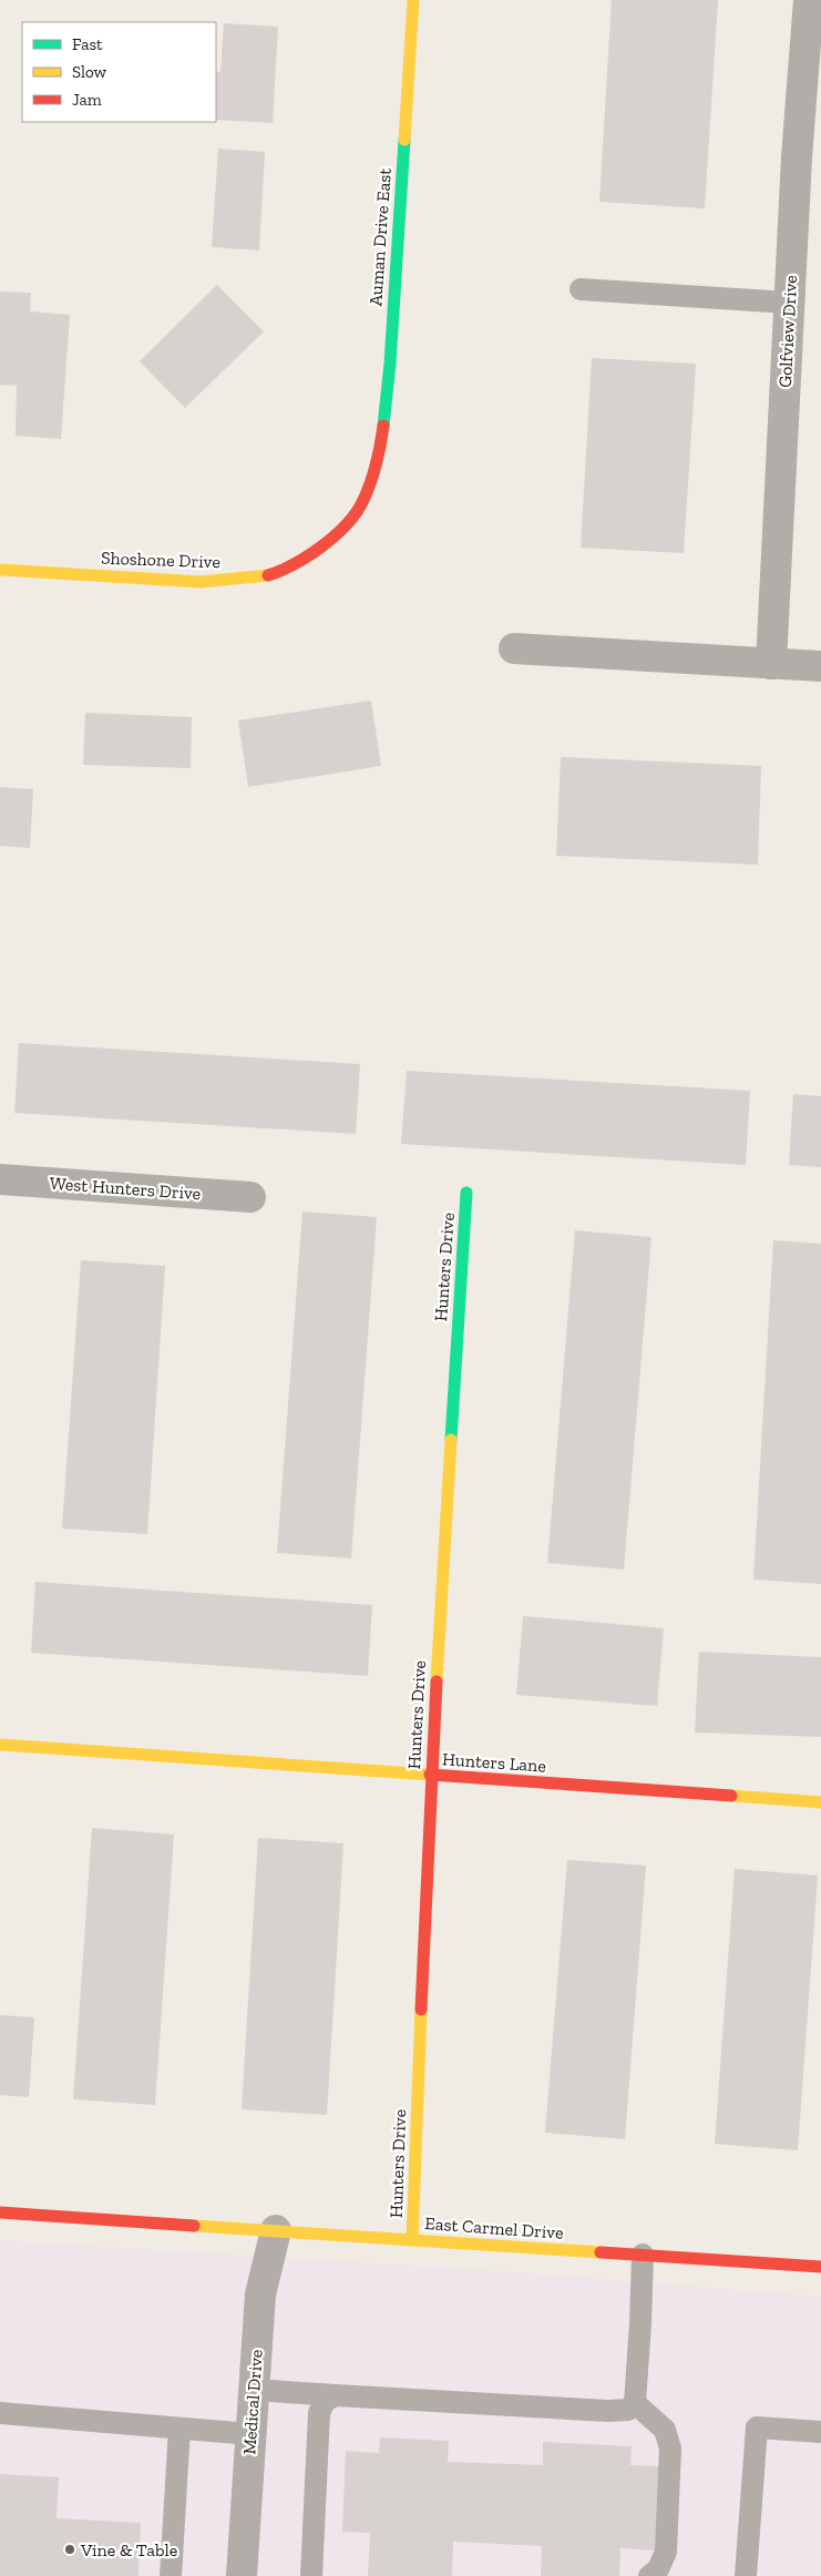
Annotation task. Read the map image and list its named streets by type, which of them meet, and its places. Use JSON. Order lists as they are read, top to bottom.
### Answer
{
  "streets": {
    "street": [
      "Auman Drive East",
      "Golfview Drive",
      "Shoshone Drive",
      "West Hunters Drive",
      "Hunters Drive",
      "Hunters Lane",
      "East Carmel Drive",
      "Medical Drive"
    ]
  },
  "crossings": [
    ["Auman Drive East", "Shoshone Drive"],
    ["Hunters Drive", "Hunters Lane"],
    ["Hunters Drive", "East Carmel Drive"],
    ["East Carmel Drive", "Medical Drive"]
  ],
  "places": ["Vine & Table"],
  "legend": ["Fast", "Slow", "Jam"]
}
